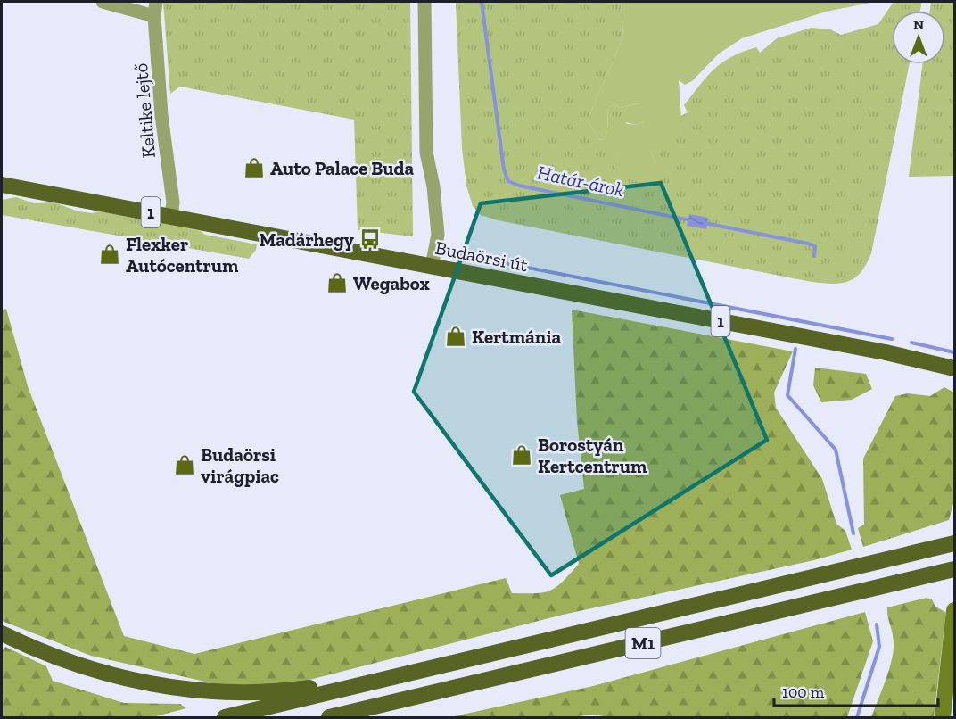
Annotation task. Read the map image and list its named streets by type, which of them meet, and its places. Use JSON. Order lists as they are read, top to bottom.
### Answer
{
  "streets": {
    "main road": ["1", "Budaörsi út", "M1"],
    "street": ["Keltike lejtő"]
  },
  "crossings": [
    ["Keltike lejtő", "Budaörsi út"]
  ],
  "water": ["Határ-árok"],
  "places": {
    "shop": [
      "Auto Palace Buda",
      "Flexker Autócentrum",
      "Wegabox",
      "Kertmánia",
      "Borostyán Kertcentrum",
      "Budaörsi virágpiac"
    ],
    "bus stop": ["Madárhegy"]
  },
  "scale_bar": "100 m",
  "north": "top"
}
